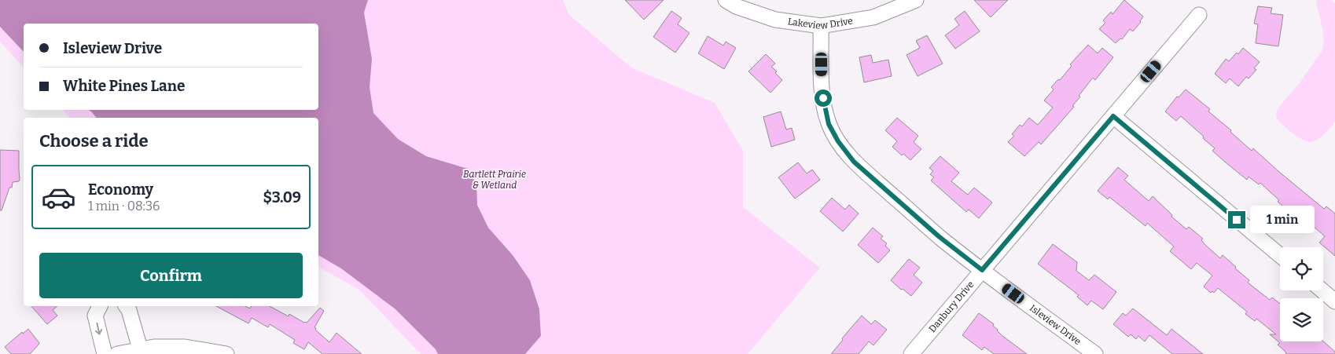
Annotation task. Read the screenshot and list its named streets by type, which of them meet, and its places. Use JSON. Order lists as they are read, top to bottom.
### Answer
{
  "streets": {
    "street": ["Lakeview Drive", "Danbury Drive", "Isleview Drive"]
  },
  "crossings": [
    ["Lakeview Drive", "Isleview Drive"],
    ["Danbury Drive", "Isleview Drive"]
  ],
  "parks": ["Bartlett Prairie & Wetland"],
  "page": {
    "banner": ["Isleview Drive", "White Pines Lane"],
    "heading": "Choose a ride",
    "list": [
      {
        "name": "Economy",
        "note": "1 min · 08:36",
        "value": "$3.09"
      }
    ],
    "bubble": "1 min",
    "buttons": "Confirm"
  }
}
